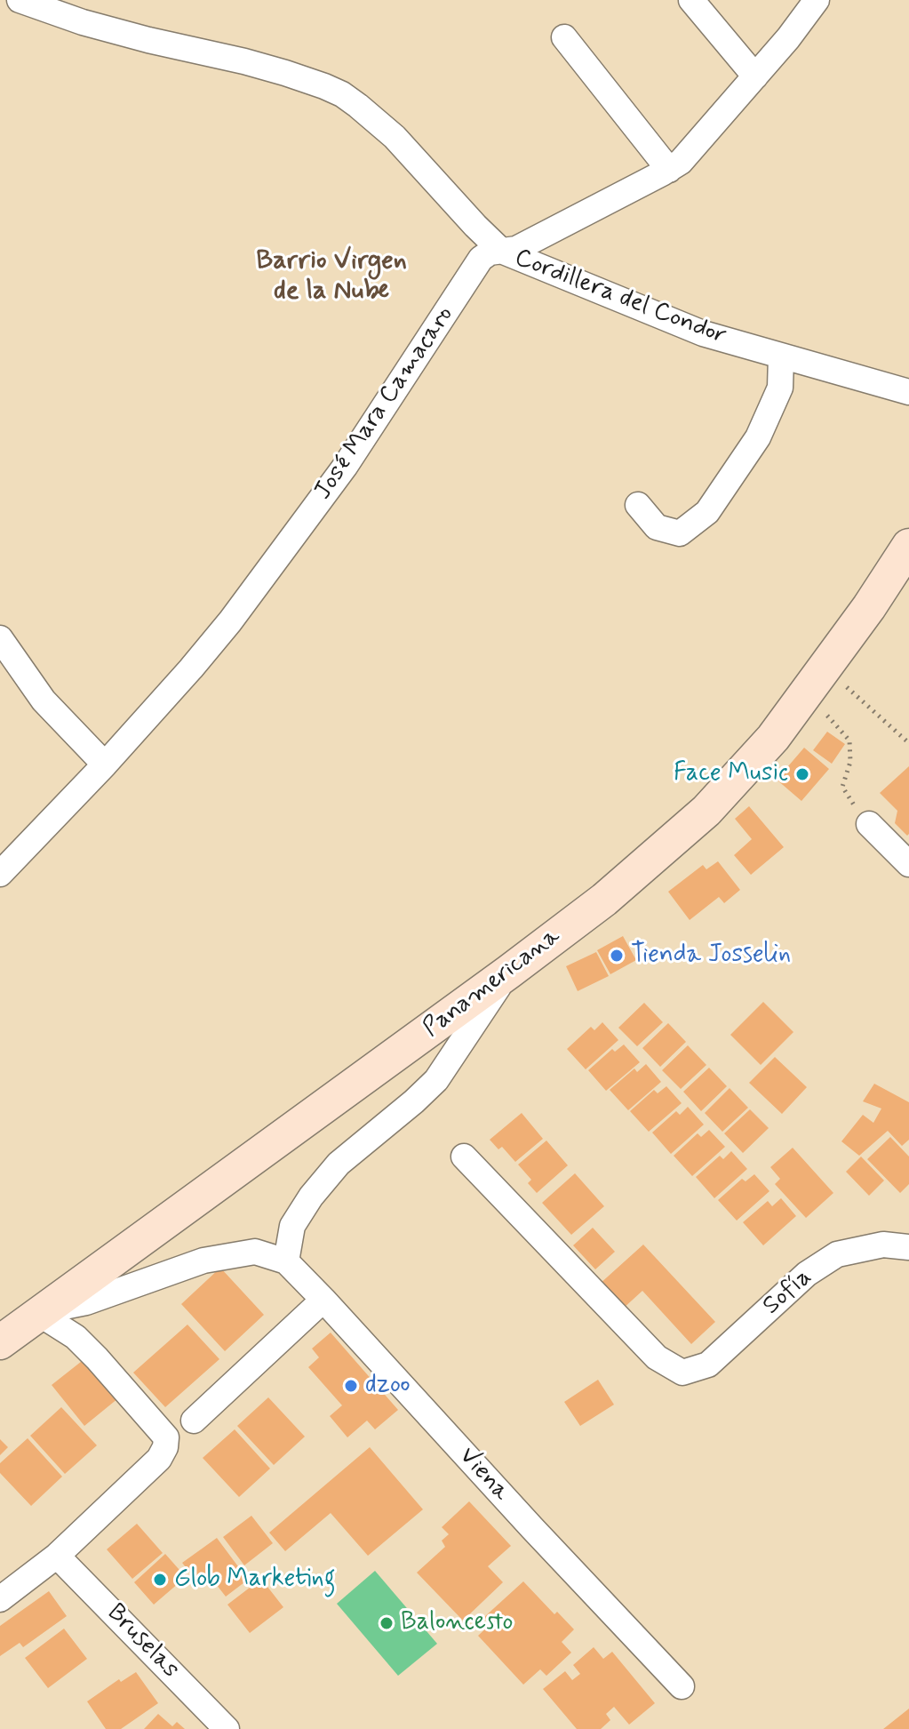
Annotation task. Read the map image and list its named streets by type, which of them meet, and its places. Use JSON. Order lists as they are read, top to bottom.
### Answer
{
  "streets": {
    "main road": ["Panamericana"],
    "street": [
      "Cordillera del Condor",
      "José Mara Camacaro",
      "Sofía",
      "Viena",
      "Bruselas"
    ]
  },
  "crossings": [
    ["Cordillera del Condor", "José Mara Camacaro"]
  ],
  "districts": ["Barrio Virgen de la Nube"],
  "places": [
    "Face Music",
    "Tienda Josselin",
    "dzoo",
    "Glob Marketing",
    "Baloncesto"
  ]
}
